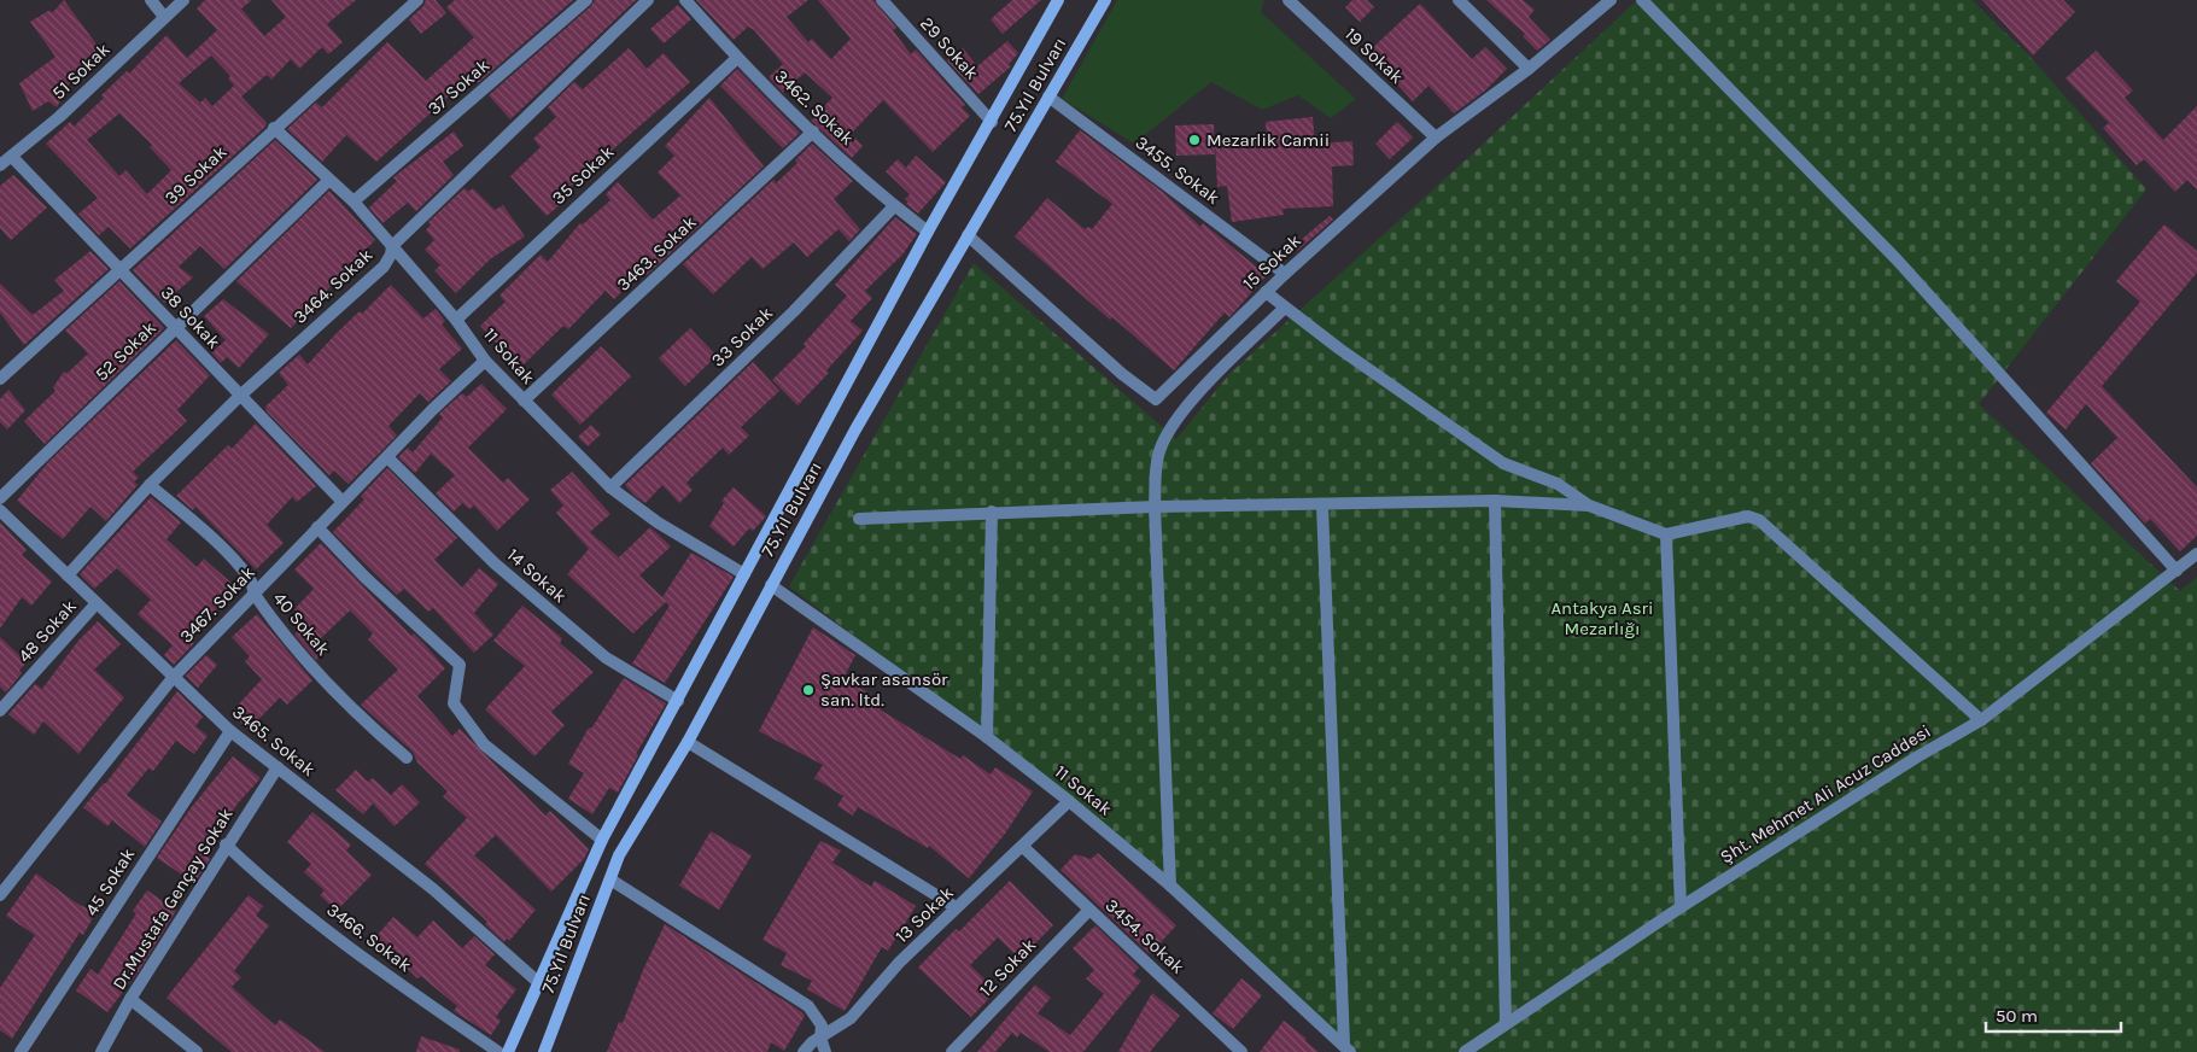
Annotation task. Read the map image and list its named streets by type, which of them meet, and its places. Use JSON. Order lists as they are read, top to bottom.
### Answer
{
  "streets": {
    "main road": ["75.Yıl Bulvarı"],
    "street": [
      "29 Sokak",
      "19 Sokak",
      "51 Sokak",
      "37 Sokak",
      "3462. Sokak",
      "3455. Sokak",
      "39 Sokak",
      "35 Sokak",
      "3463. Sokak",
      "15 Sokak",
      "3464. Sokak",
      "38 Sokak",
      "33 Sokak",
      "52 Sokak",
      "11 Sokak",
      "14 Sokak",
      "3467. Sokak",
      "40 Sokak",
      "48 Sokak",
      "3465. Sokak",
      "Şht. Mehmet Ali Acuz Caddesi",
      "45 Sokak",
      "Dr.Mustafa Gençay Sokak",
      "13 Sokak",
      "3454. Sokak",
      "3466. Sokak",
      "12 Sokak"
    ]
  },
  "crossings": [
    ["29 Sokak", "75.Yıl Bulvarı"],
    ["19 Sokak", "15 Sokak"],
    ["51 Sokak", "38 Sokak"],
    ["75.Yıl Bulvarı", "3462. Sokak"],
    ["75.Yıl Bulvarı", "3455. Sokak"],
    ["75.Yıl Bulvarı", "15 Sokak"],
    ["75.Yıl Bulvarı", "11 Sokak"],
    ["75.Yıl Bulvarı", "14 Sokak"],
    ["75.Yıl Bulvarı", "3465. Sokak"],
    ["37 Sokak", "11 Sokak"],
    ["3462. Sokak", "35 Sokak"],
    ["3462. Sokak", "3463. Sokak"],
    ["3462. Sokak", "33 Sokak"],
    ["3455. Sokak", "15 Sokak"],
    ["39 Sokak", "38 Sokak"],
    ["39 Sokak", "11 Sokak"],
    ["35 Sokak", "11 Sokak"],
    ["3463. Sokak", "11 Sokak"],
    ["3464. Sokak", "38 Sokak"],
    ["3464. Sokak", "11 Sokak"],
    ["3464. Sokak", "40 Sokak"],
    ["3464. Sokak", "3465. Sokak"],
    ["38 Sokak", "52 Sokak"],
    ["38 Sokak", "3467. Sokak"],
    ["33 Sokak", "11 Sokak"],
    ["52 Sokak", "11 Sokak"],
    ["11 Sokak", "3467. Sokak"],
    ["11 Sokak", "13 Sokak"],
    ["14 Sokak", "3467. Sokak"],
    ["3467. Sokak", "40 Sokak"],
    ["3467. Sokak", "3465. Sokak"],
    ["48 Sokak", "3465. Sokak"],
    ["3465. Sokak", "45 Sokak"],
    ["3465. Sokak", "Dr.Mustafa Gençay Sokak"],
    ["Dr.Mustafa Gençay Sokak", "3466. Sokak"],
    ["13 Sokak", "3454. Sokak"],
    ["3454. Sokak", "12 Sokak"]
  ],
  "parks": ["Antakya Asri Mezarlığı"],
  "places": ["Mezarlik Camii", "Şavkar asansör san. ltd."],
  "scale_bar": "50 m"
}
